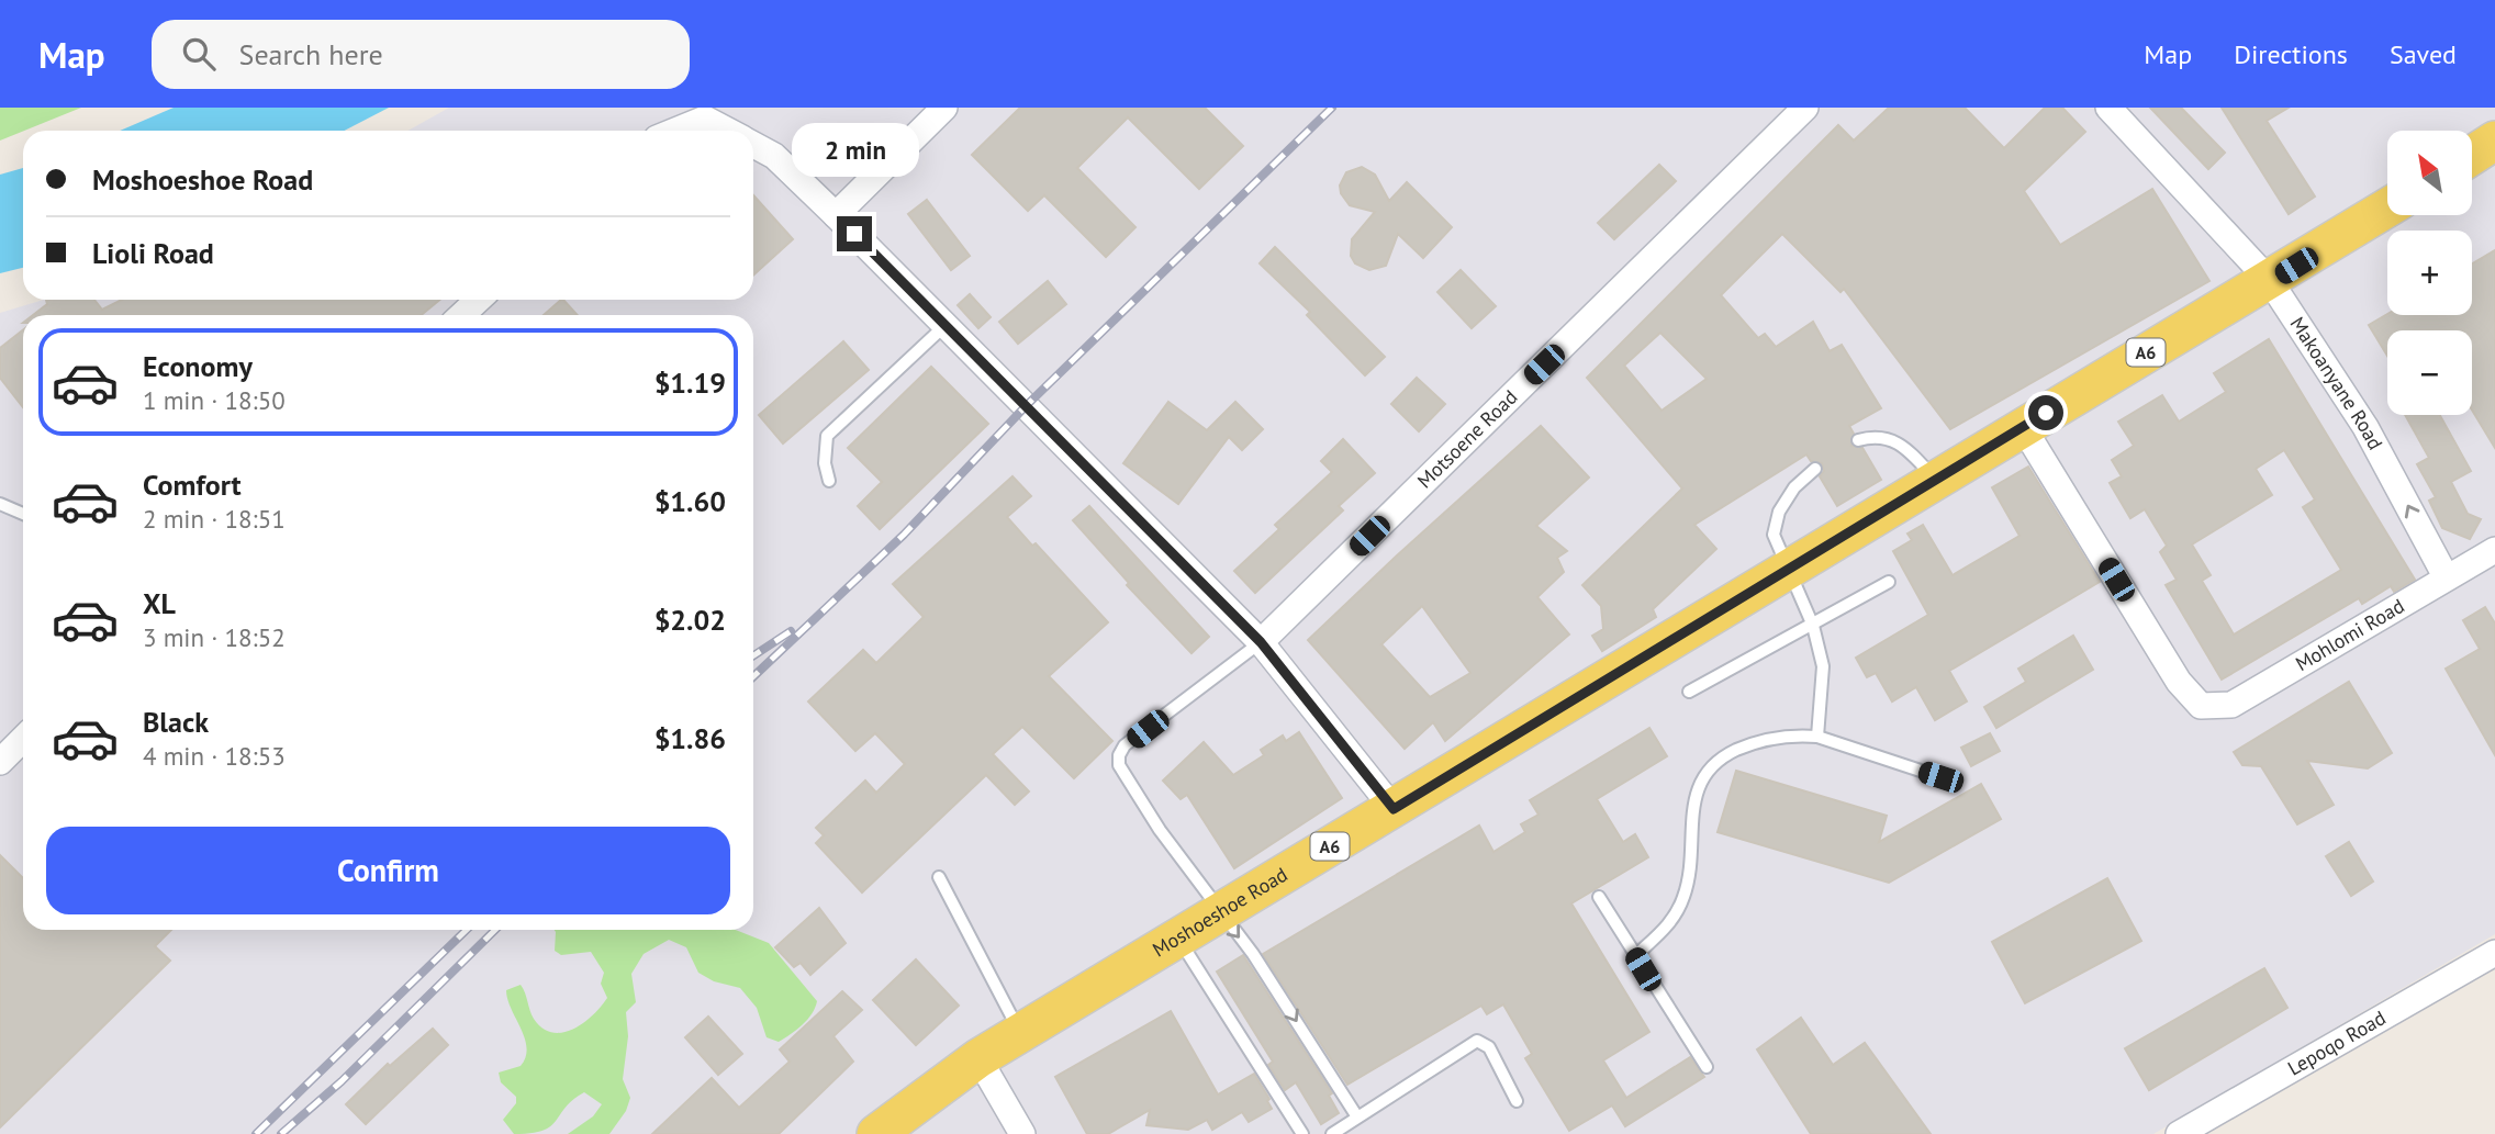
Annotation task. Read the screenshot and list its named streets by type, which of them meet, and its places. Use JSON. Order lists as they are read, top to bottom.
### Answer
{
  "streets": {
    "main road": ["A6", "Moshoeshoe Road"],
    "street": [
      "Makoanyane Road",
      "Motsoene Road",
      "Mohlomi Road",
      "Lepoqo Road"
    ]
  },
  "crossings": [
    ["Makoanyane Road", "Mohlomi Road"],
    ["Makoanyane Road", "Moshoeshoe Road"],
    ["Mohlomi Road", "Moshoeshoe Road"]
  ],
  "one_way": ["Makoanyane Road"],
  "north": "top left",
  "page": {
    "header": "Map",
    "search": "Search here",
    "nav": ["Map", "Directions", "Saved"],
    "bubble": "2 min",
    "map_buttons": ["+", "−"],
    "banner": ["Moshoeshoe Road", "Lioli Road"],
    "list": [
      {
        "name": "Economy",
        "note": "1 min · 18:50",
        "value": "$1.19"
      },
      {
        "name": "Comfort",
        "note": "2 min · 18:51",
        "value": "$1.60"
      },
      {
        "name": "XL",
        "note": "3 min · 18:52",
        "value": "$2.02"
      },
      {
        "name": "Black",
        "note": "4 min · 18:53",
        "value": "$1.86"
      }
    ],
    "buttons": "Confirm"
  }
}
